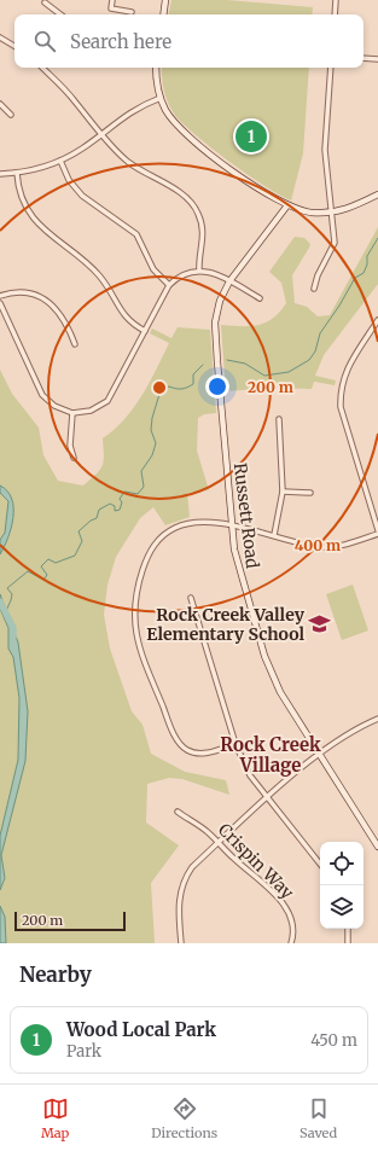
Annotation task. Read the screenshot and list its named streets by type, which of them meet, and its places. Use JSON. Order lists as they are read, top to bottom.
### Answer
{
  "streets": {
    "street": ["Russett Road", "Crispin Way"]
  },
  "districts": ["Rock Creek Village"],
  "places": {
    "school or university": ["Rock Creek Valley Elementary School"]
  },
  "scale_bar": "200 m",
  "page": {
    "search": "Search here",
    "pins": "1",
    "scale": "200 m",
    "heading": "Nearby",
    "list": [
      {
        "mark": "1",
        "name": "Wood Local Park",
        "note": "Park",
        "value": "450 m"
      }
    ],
    "nav": ["Map", "Directions", "Saved"]
  },
  "rings": ["200 m", "400 m"]
}
